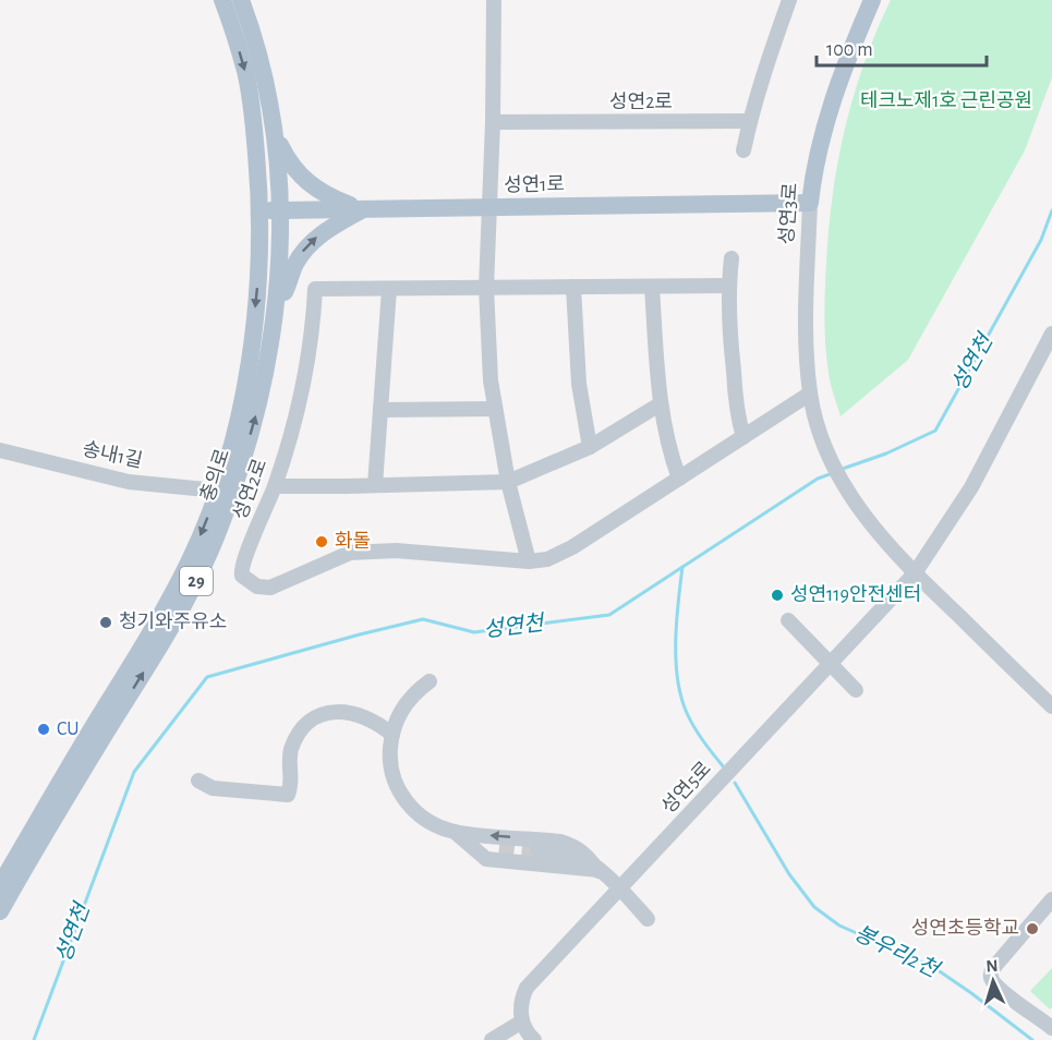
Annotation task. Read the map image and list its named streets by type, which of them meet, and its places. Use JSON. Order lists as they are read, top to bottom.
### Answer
{
  "streets": {
    "main road": [
      "성연1로",
      "성연3로",
      "충의로",
      "29"
    ],
    "street": ["성연2로", "송내1길", "성연5로"]
  },
  "crossings": [
    ["성연2로", "성연3로"],
    ["성연1로", "성연3로"],
    ["성연1로", "충의로"],
    ["성연3로", "성연5로"],
    ["송내1길", "충의로"]
  ],
  "water": ["성연천", "봉우리2천"],
  "parks": ["테크노제1호 근린공원"],
  "places": [
    "화돌",
    "성연119안전센터",
    "청기와주유소",
    "CU",
    "성연초등학교"
  ],
  "scale_bar": "100 m",
  "north": "top"
}
